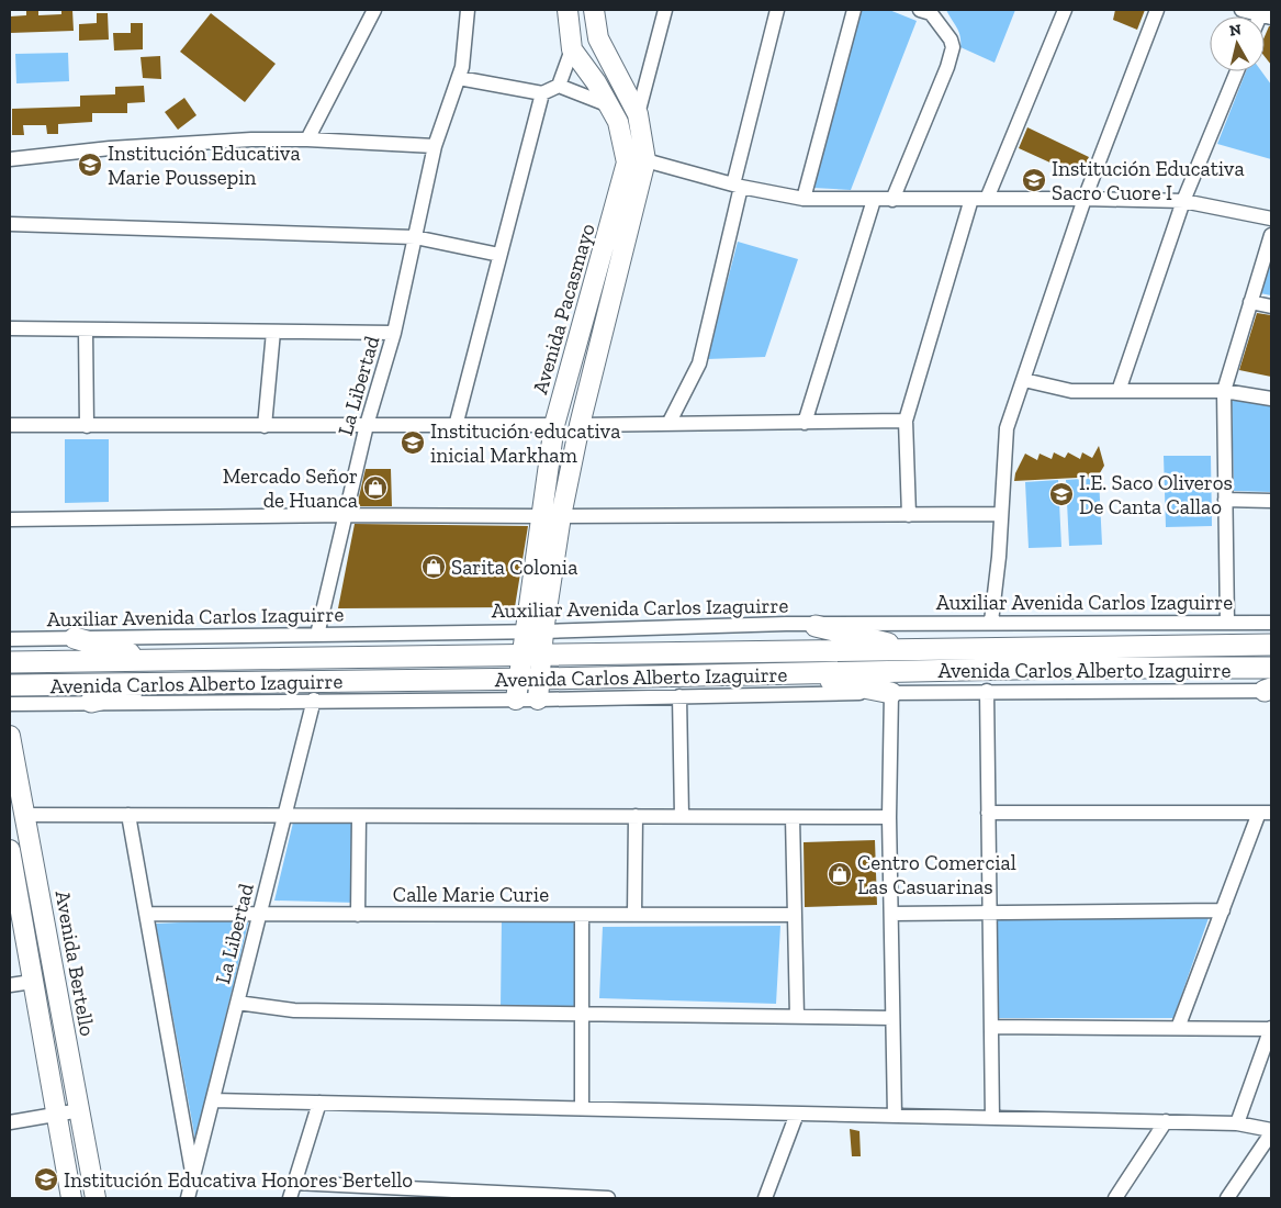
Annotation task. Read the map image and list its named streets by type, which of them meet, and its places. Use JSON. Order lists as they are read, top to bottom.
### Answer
{
  "streets": {
    "main road": ["Avenida Pacasmayo", "Avenida Carlos Alberto Izaguirre", "Avenida Bertello"],
    "street": ["La Libertad", "Auxiliar Avenida Carlos Izaguirre", "Calle Marie Curie"]
  },
  "crossings": [
    ["Avenida Pacasmayo", "Auxiliar Avenida Carlos Izaguirre"],
    ["Avenida Pacasmayo", "Avenida Carlos Alberto Izaguirre"],
    ["La Libertad", "Auxiliar Avenida Carlos Izaguirre"],
    ["La Libertad", "Calle Marie Curie"]
  ],
  "places": {
    "school or university": [
      "Institución Educativa Marie Poussepin",
      "Institución Educativa Sacro Cuore I",
      "Institución educativa inicial Markham",
      "I.E. Saco Oliveros De Canta Callao",
      "Institución Educativa Honores Bertello"
    ],
    "shop": ["Mercado Señor de Huanca", "Sarita Colonia", "Centro Comercial Las Casuarinas"]
  },
  "north": "top"
}
